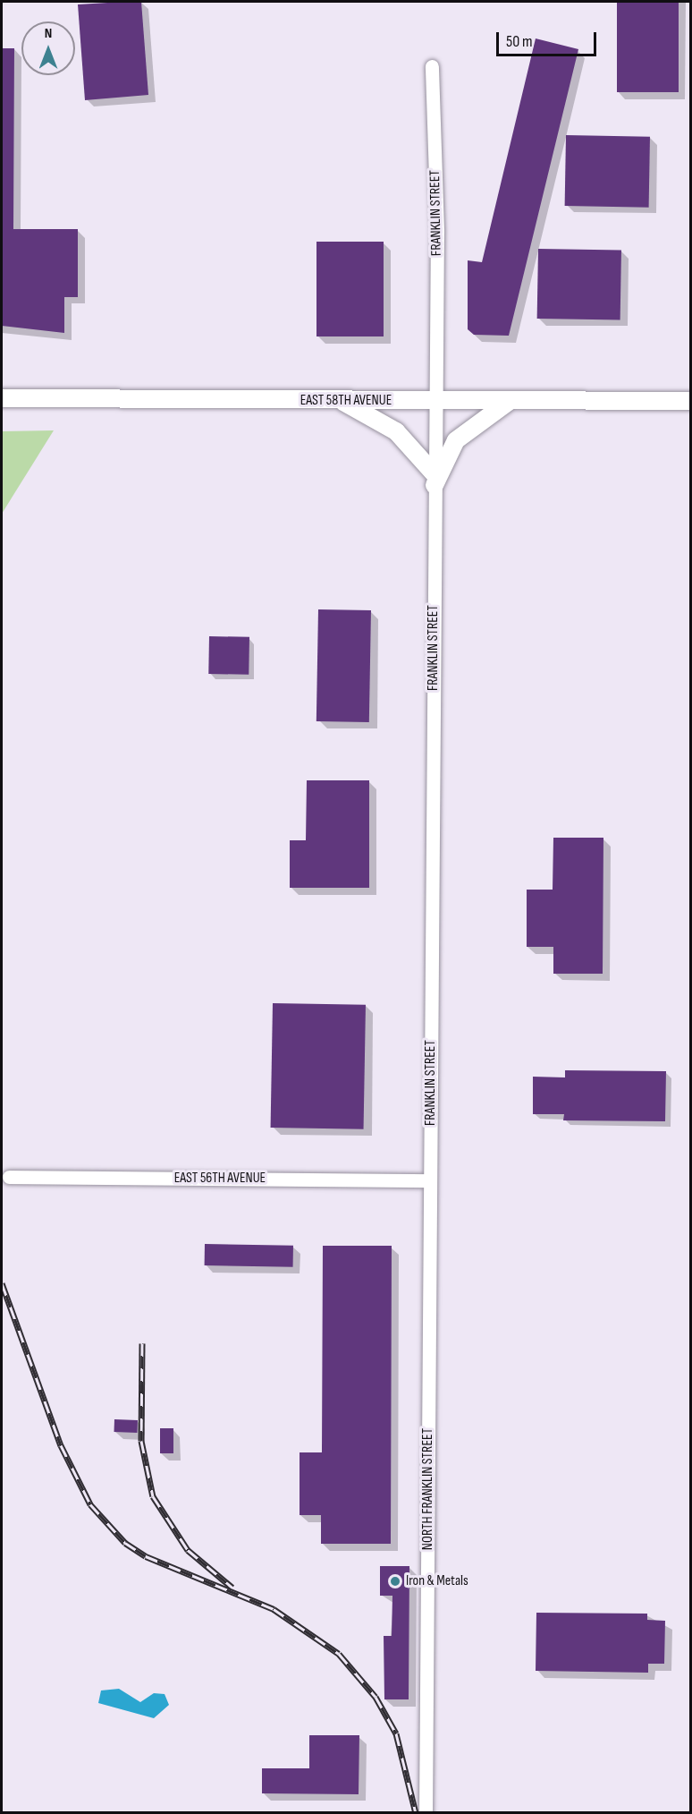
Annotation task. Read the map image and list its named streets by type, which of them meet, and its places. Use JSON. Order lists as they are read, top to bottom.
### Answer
{
  "streets": {
    "main road": ["EAST 58TH AVENUE"],
    "street": ["FRANKLIN STREET", "EAST 56TH AVENUE", "NORTH FRANKLIN STREET"]
  },
  "crossings": [
    ["FRANKLIN STREET", "EAST 58TH AVENUE"],
    ["FRANKLIN STREET", "EAST 56TH AVENUE"],
    ["FRANKLIN STREET", "NORTH FRANKLIN STREET"]
  ],
  "places": ["Iron & Metals"],
  "scale_bar": "50 m",
  "north": "top"
}
